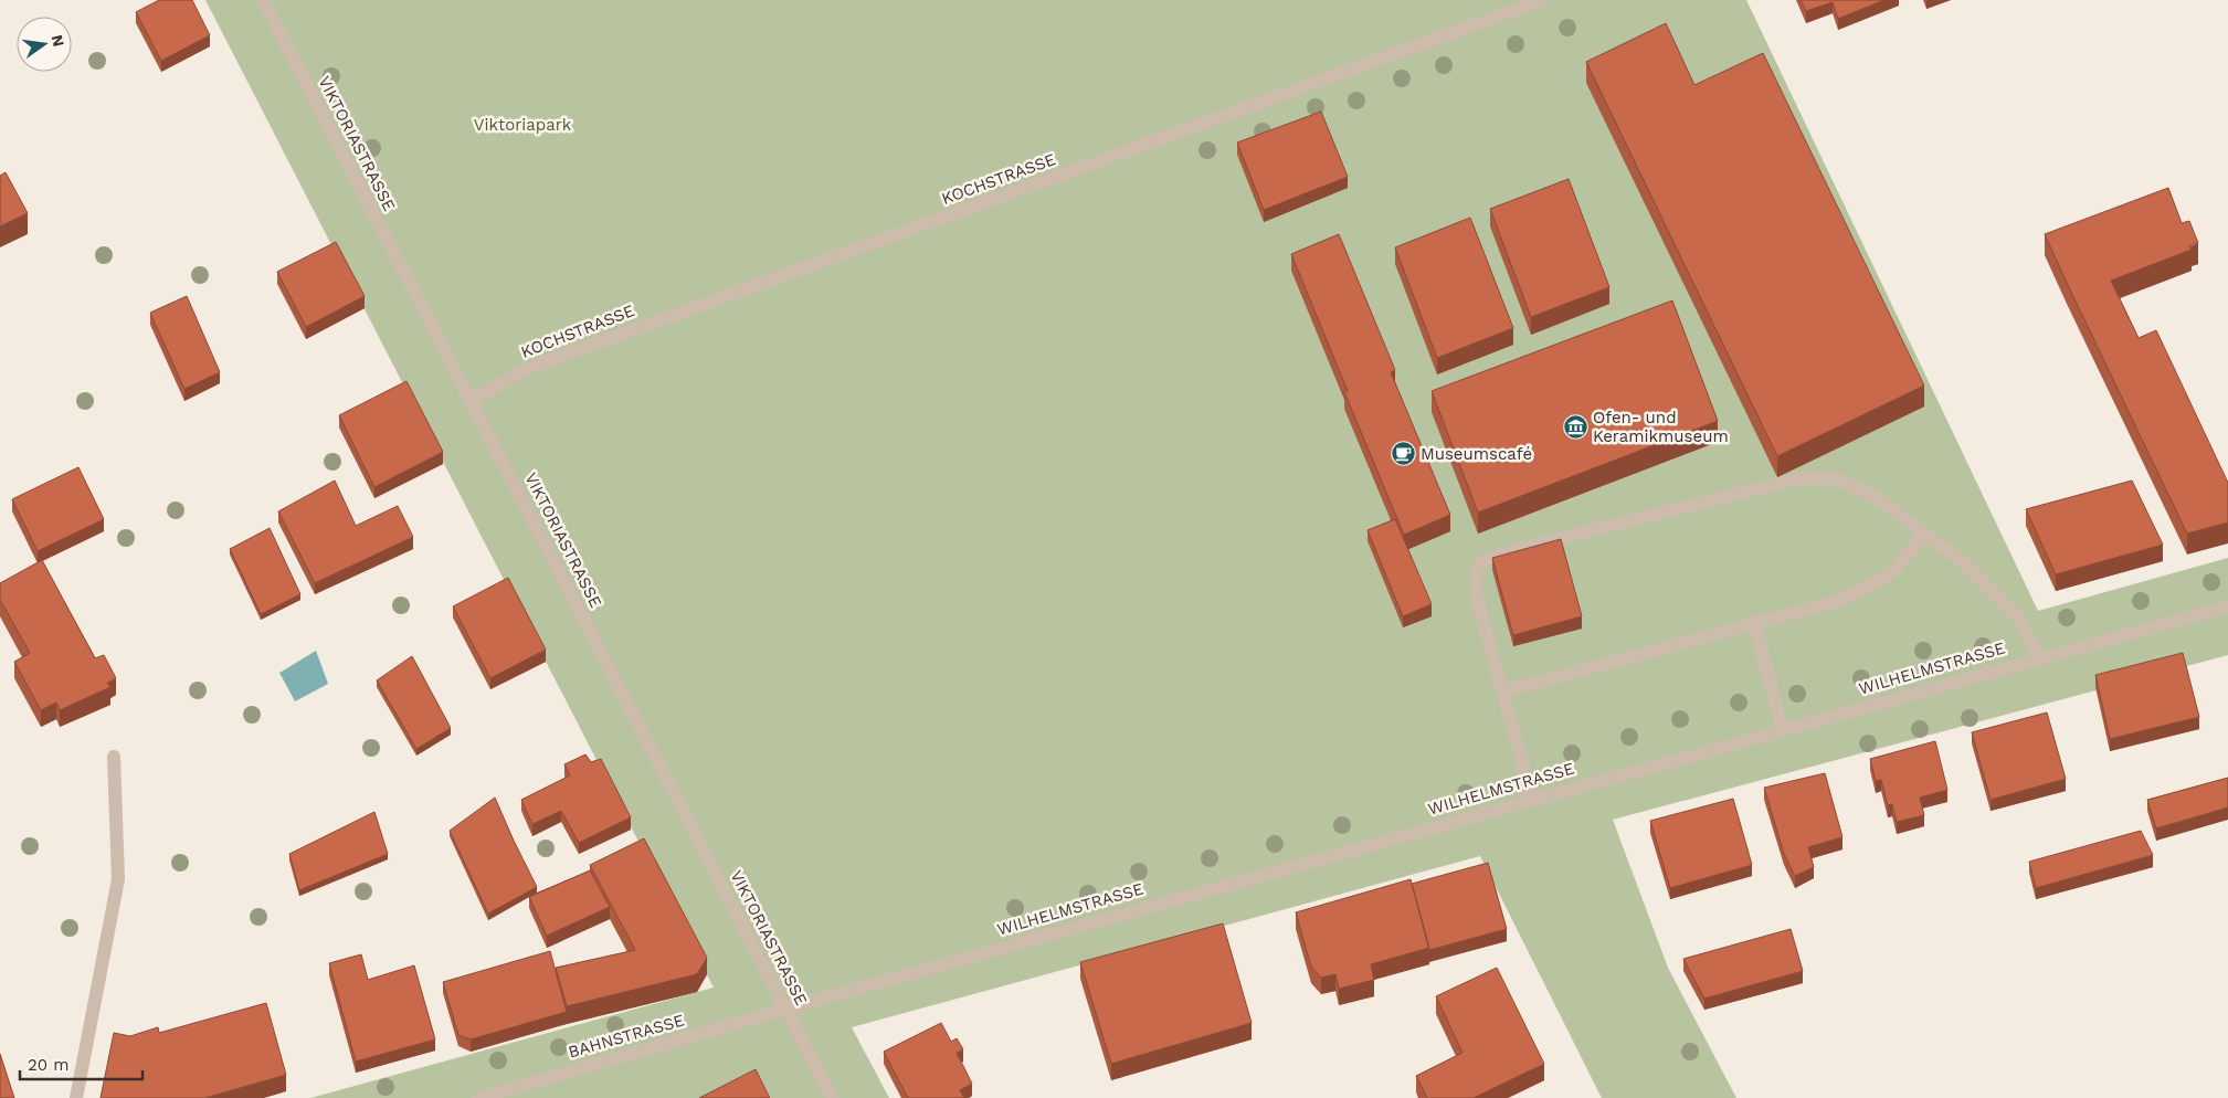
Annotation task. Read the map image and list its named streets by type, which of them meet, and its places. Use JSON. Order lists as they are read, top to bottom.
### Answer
{
  "streets": {
    "street": [
      "VIKTORIASTRASSE",
      "KOCHSTRASSE",
      "WILHELMSTRASSE",
      "BAHNSTRASSE"
    ]
  },
  "crossings": [
    ["VIKTORIASTRASSE", "KOCHSTRASSE"],
    ["VIKTORIASTRASSE", "WILHELMSTRASSE"],
    ["VIKTORIASTRASSE", "BAHNSTRASSE"],
    ["WILHELMSTRASSE", "BAHNSTRASSE"]
  ],
  "parks": ["Viktoriapark"],
  "places": {
    "museum": ["Ofen- und Keramikmuseum"],
    "cafe": ["Museumscafé"]
  },
  "scale_bar": "20 m",
  "north": "right"
}
